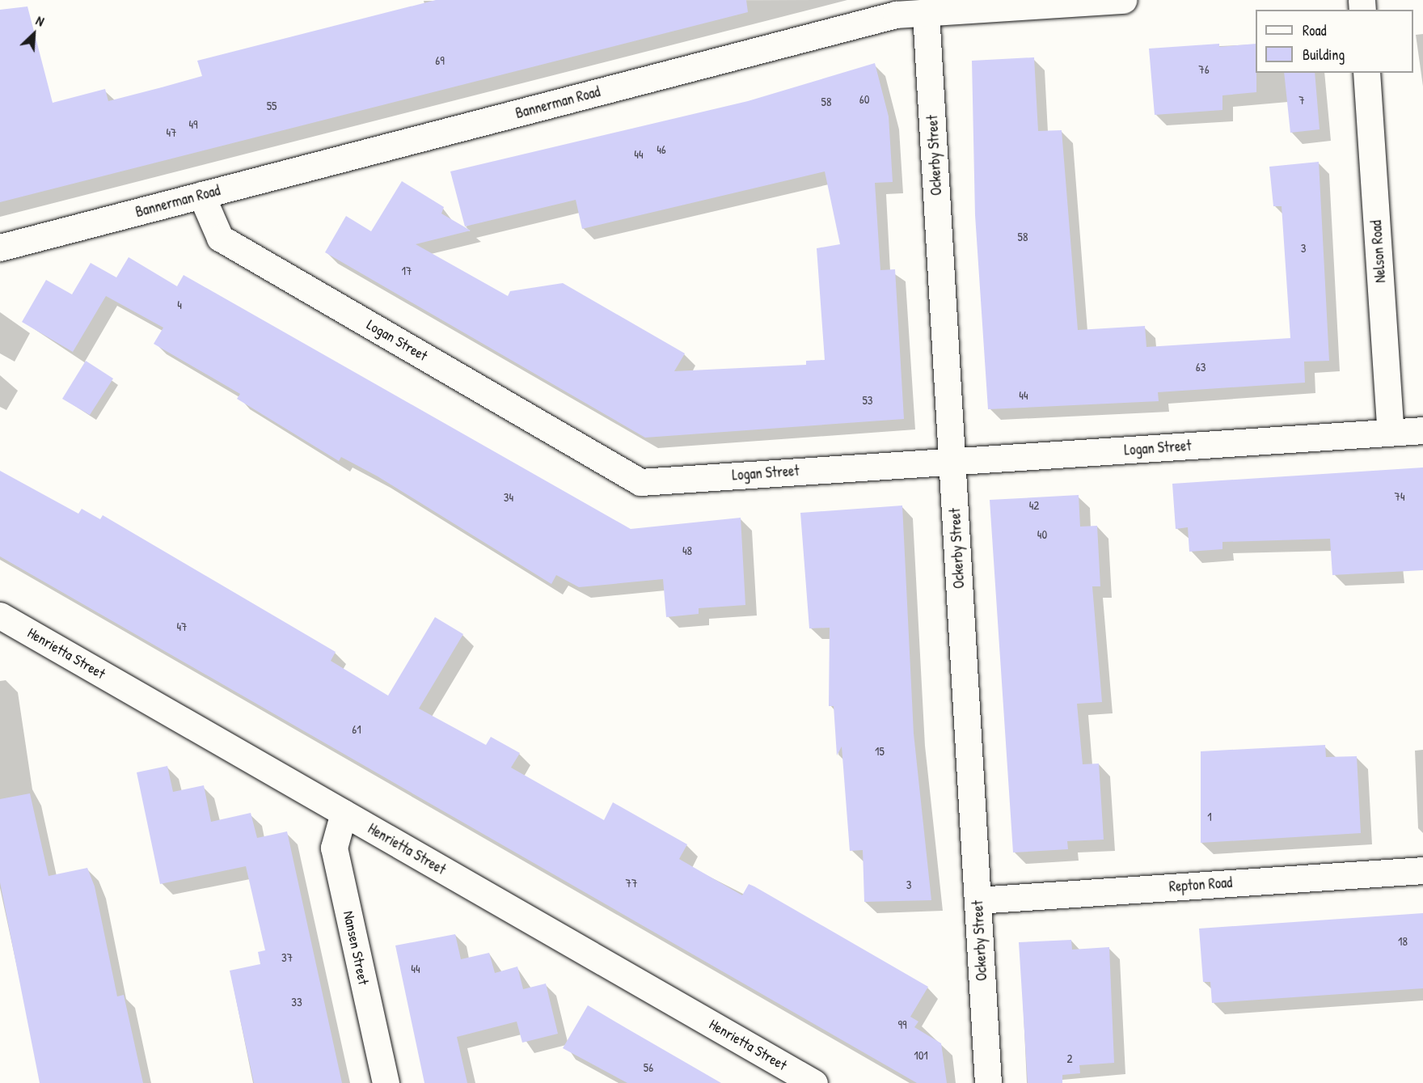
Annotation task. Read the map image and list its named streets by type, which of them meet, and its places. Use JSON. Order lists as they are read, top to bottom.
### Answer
{
  "streets": {
    "street": [
      "Bannerman Road",
      "Ockerby Street",
      "Nelson Road",
      "Logan Street",
      "Henrietta Street",
      "Repton Road",
      "Nansen Street"
    ]
  },
  "crossings": [
    ["Bannerman Road", "Ockerby Street"],
    ["Bannerman Road", "Logan Street"],
    ["Ockerby Street", "Logan Street"],
    ["Ockerby Street", "Repton Road"],
    ["Nelson Road", "Logan Street"],
    ["Henrietta Street", "Nansen Street"]
  ],
  "house_numbers": [
    "69",
    "76",
    "60",
    "7",
    "58",
    "55",
    "49",
    "47",
    "46",
    "44",
    "58",
    "3",
    "17",
    "4",
    "63",
    "44",
    "53",
    "74",
    "34",
    "42",
    "40",
    "48",
    "47",
    "61",
    "15",
    "1",
    "77",
    "3",
    "18",
    "37",
    "44",
    "33",
    "99",
    "101",
    "2",
    "56"
  ],
  "legend": ["Road", "Building"],
  "north": "top right"
}
